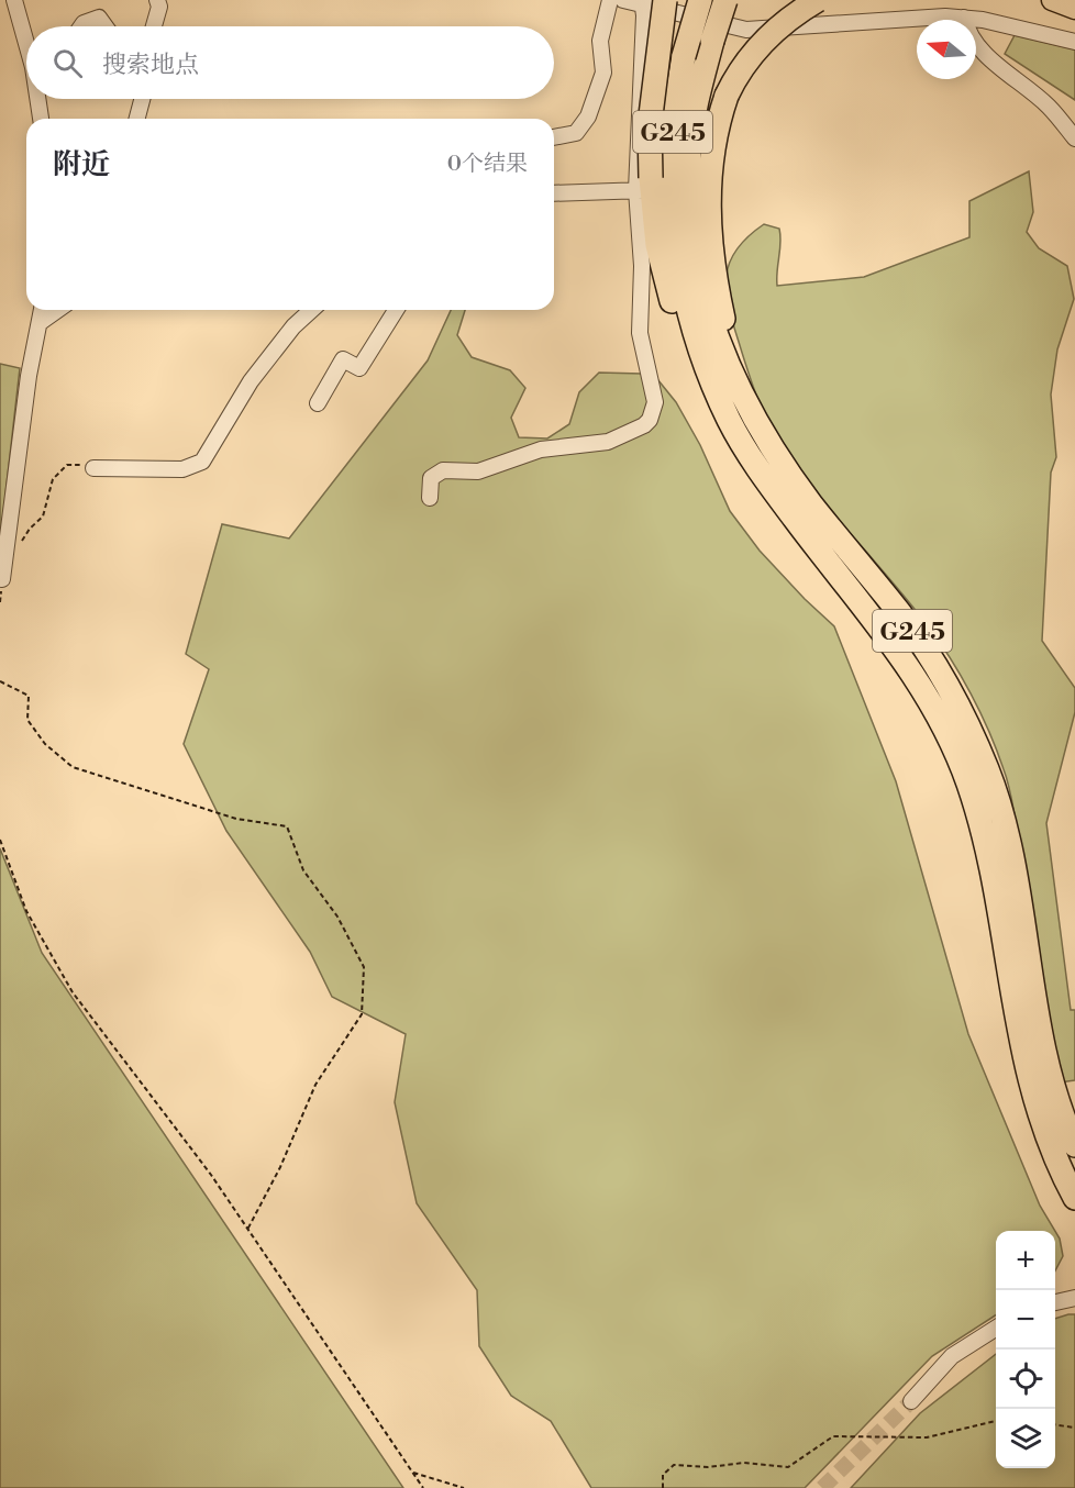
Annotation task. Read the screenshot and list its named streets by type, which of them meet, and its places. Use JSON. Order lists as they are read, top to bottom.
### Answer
{
  "streets": {
    "highway": ["G245"]
  },
  "north": "left",
  "page": {
    "search": "搜索地点",
    "heading": ["附近", "0个结果"],
    "map_buttons": ["+", "−"]
  }
}
